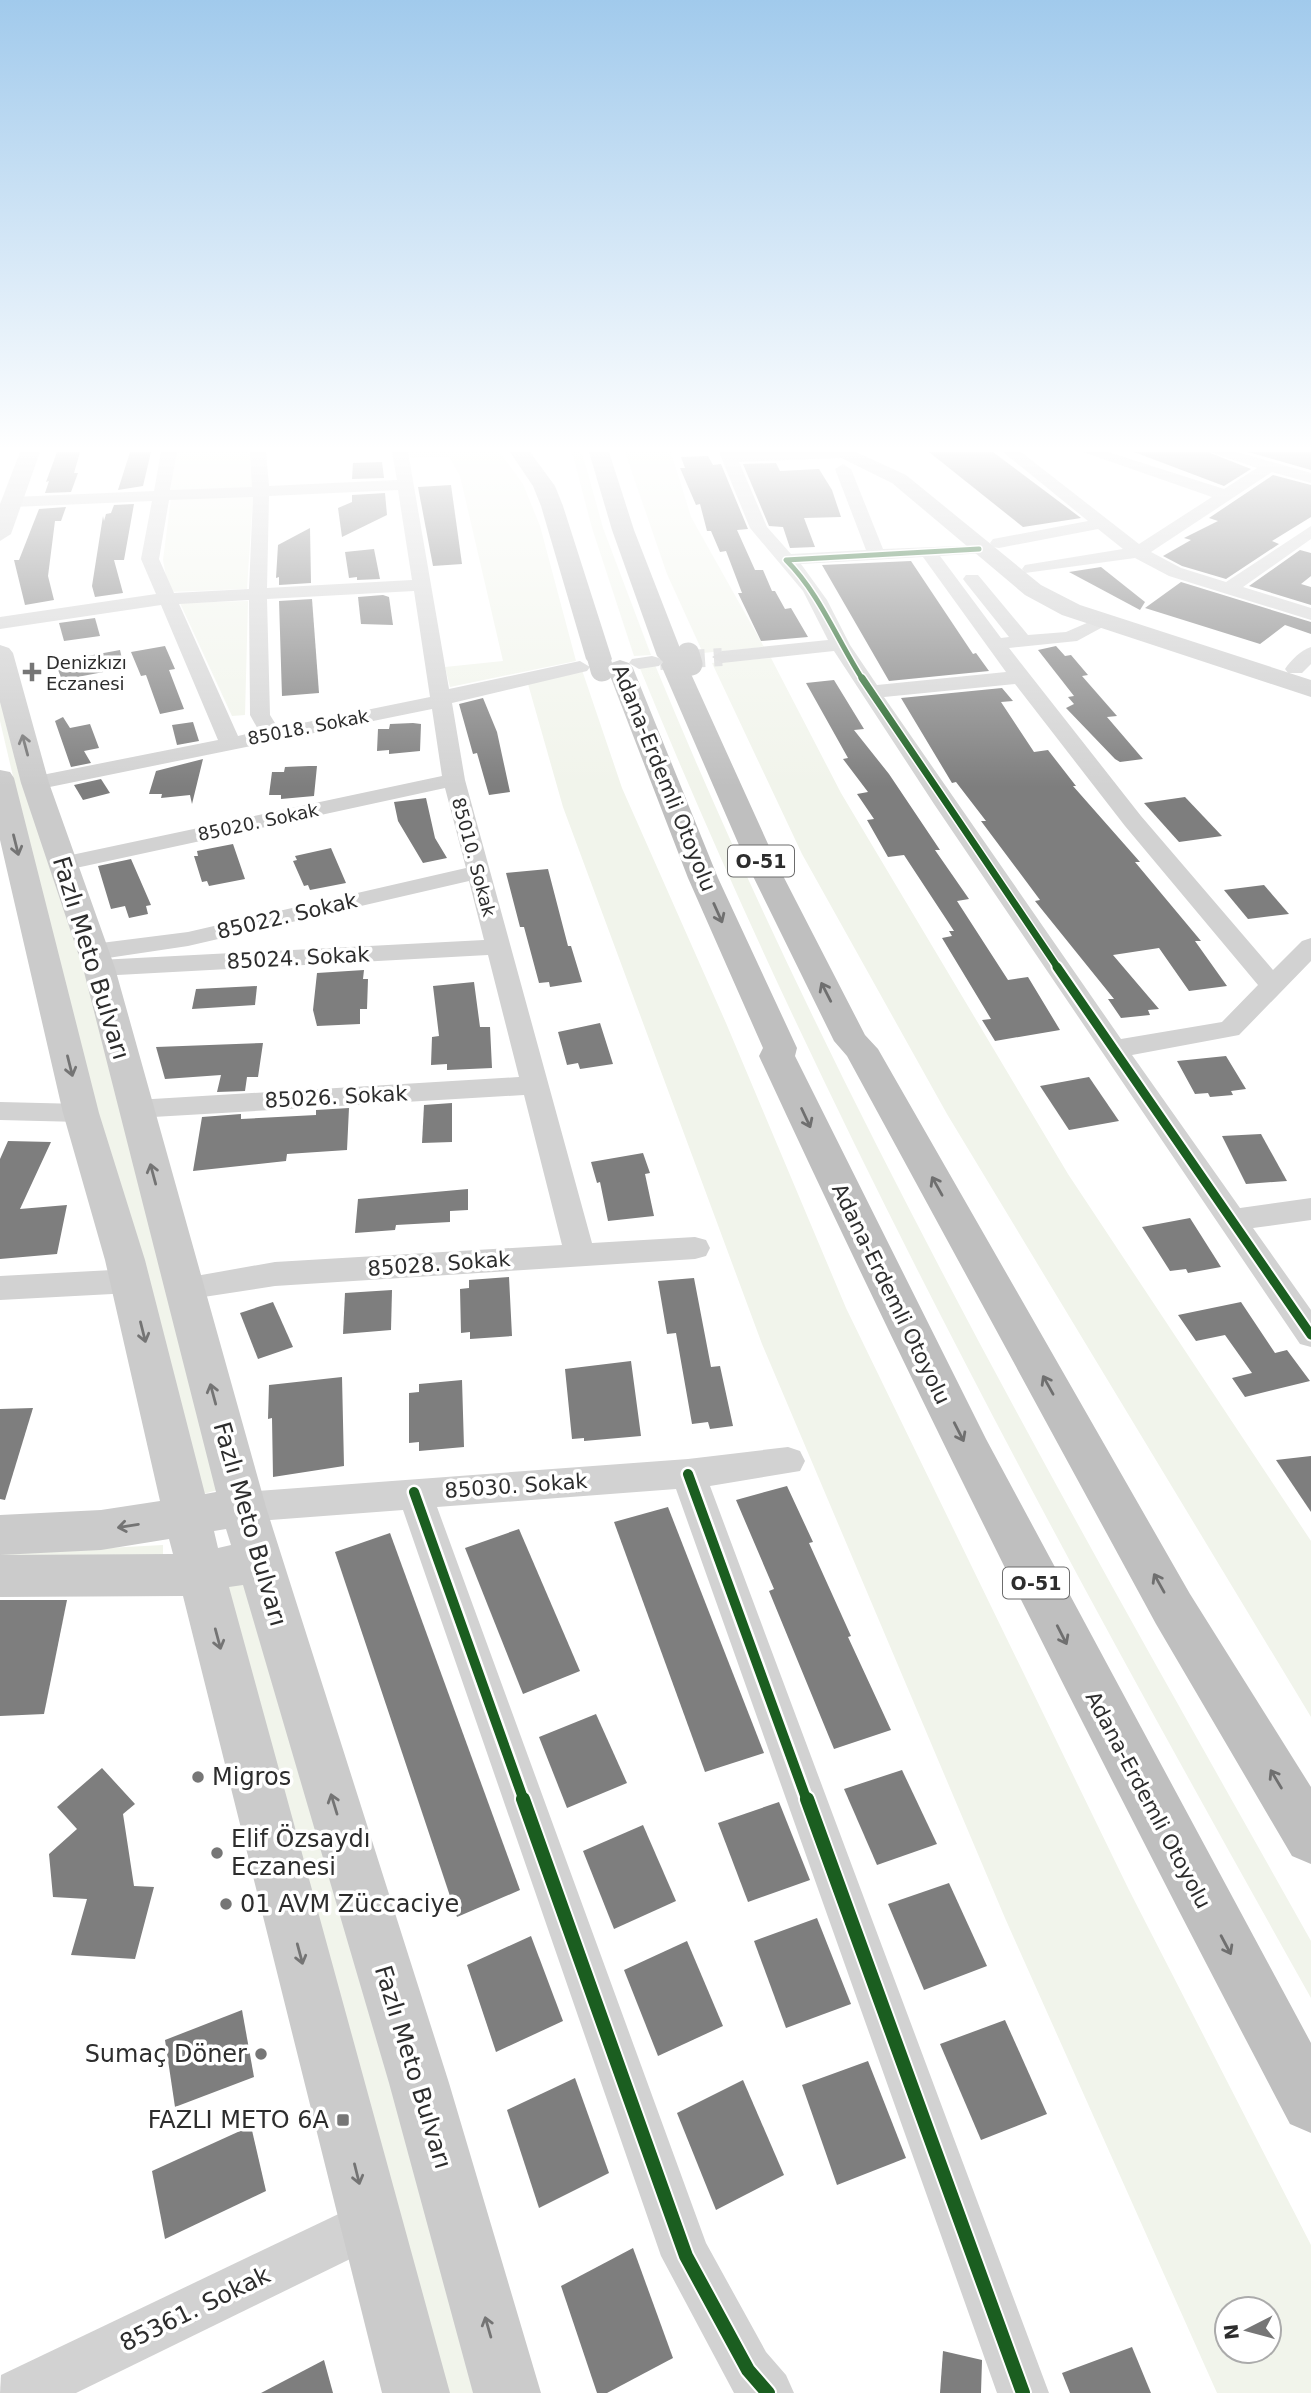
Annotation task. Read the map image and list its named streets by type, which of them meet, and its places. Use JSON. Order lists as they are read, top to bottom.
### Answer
{
  "streets": {
    "highway": ["Adana-Erdemli Otoyolu", "O-51"],
    "main road": ["Fazlı Meto Bulvarı"],
    "street": [
      "85018. Sokak",
      "85020. Sokak",
      "85010. Sokak",
      "85022. Sokak",
      "85024. Sokak",
      "85026. Sokak",
      "85028. Sokak",
      "85030. Sokak",
      "85361. Sokak"
    ]
  },
  "crossings": [
    ["85018. Sokak", "Adana-Erdemli Otoyolu"],
    ["85018. Sokak", "85010. Sokak"],
    ["85018. Sokak", "Fazlı Meto Bulvarı"],
    ["85020. Sokak", "85010. Sokak"],
    ["85020. Sokak", "Fazlı Meto Bulvarı"],
    ["85010. Sokak", "85022. Sokak"],
    ["85010. Sokak", "85024. Sokak"],
    ["85010. Sokak", "85026. Sokak"],
    ["85010. Sokak", "85028. Sokak"],
    ["85022. Sokak", "Fazlı Meto Bulvarı"],
    ["85022. Sokak", "85024. Sokak"],
    ["Fazlı Meto Bulvarı", "85024. Sokak"],
    ["Fazlı Meto Bulvarı", "85026. Sokak"],
    ["Fazlı Meto Bulvarı", "85028. Sokak"],
    ["Fazlı Meto Bulvarı", "85030. Sokak"],
    ["Fazlı Meto Bulvarı", "85361. Sokak"]
  ],
  "places": {
    "health": ["Denizkızı Eczanesi"],
    "other": [
      "Migros",
      "Elif Özsaydı Eczanesi",
      "01 AVM Züccaciye",
      "Sumaç Döner"
    ],
    "transit": ["FAZLI METO 6A"]
  },
  "north": "left"
}
